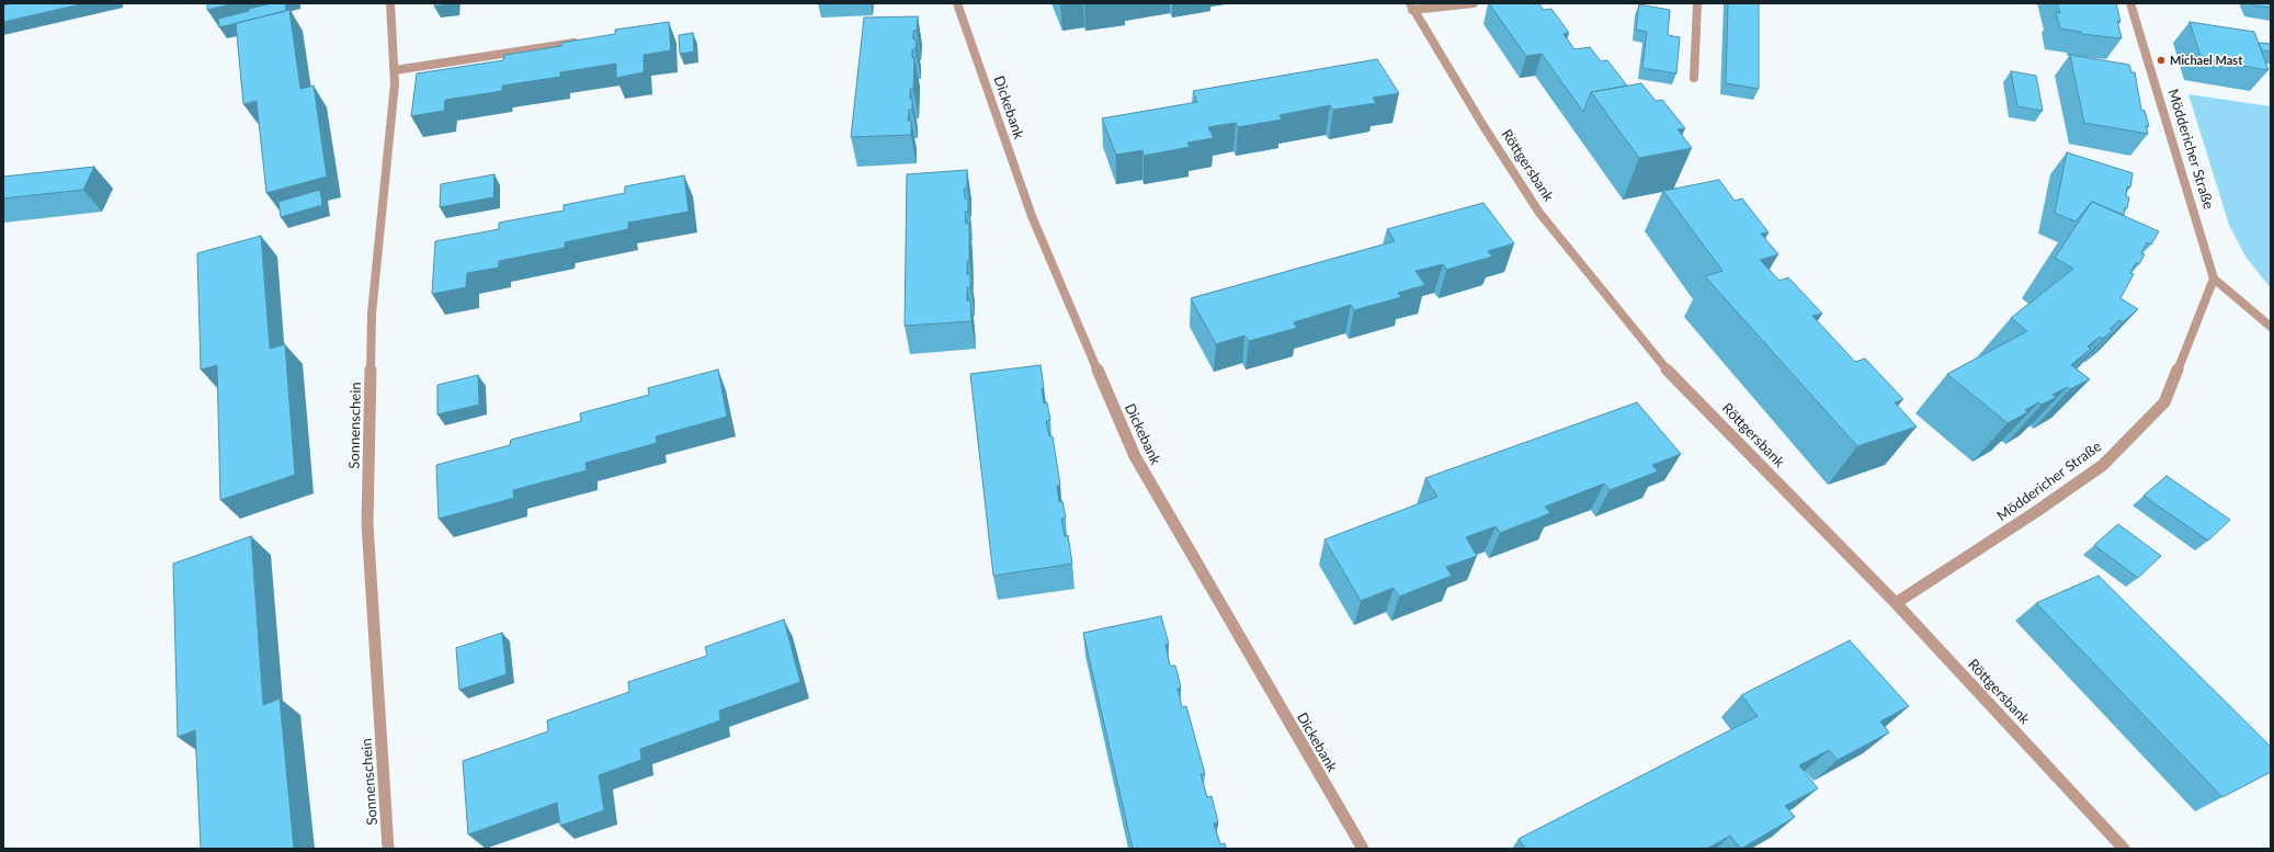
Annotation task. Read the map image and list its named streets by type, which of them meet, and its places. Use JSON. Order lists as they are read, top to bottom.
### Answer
{
  "streets": {
    "street": [
      "Dickebank",
      "Möddericher Straße",
      "Röttgersbank",
      "Sonnenschein"
    ]
  },
  "crossings": [
    ["Möddericher Straße", "Röttgersbank"]
  ],
  "places": ["Michael Mast"]
}
